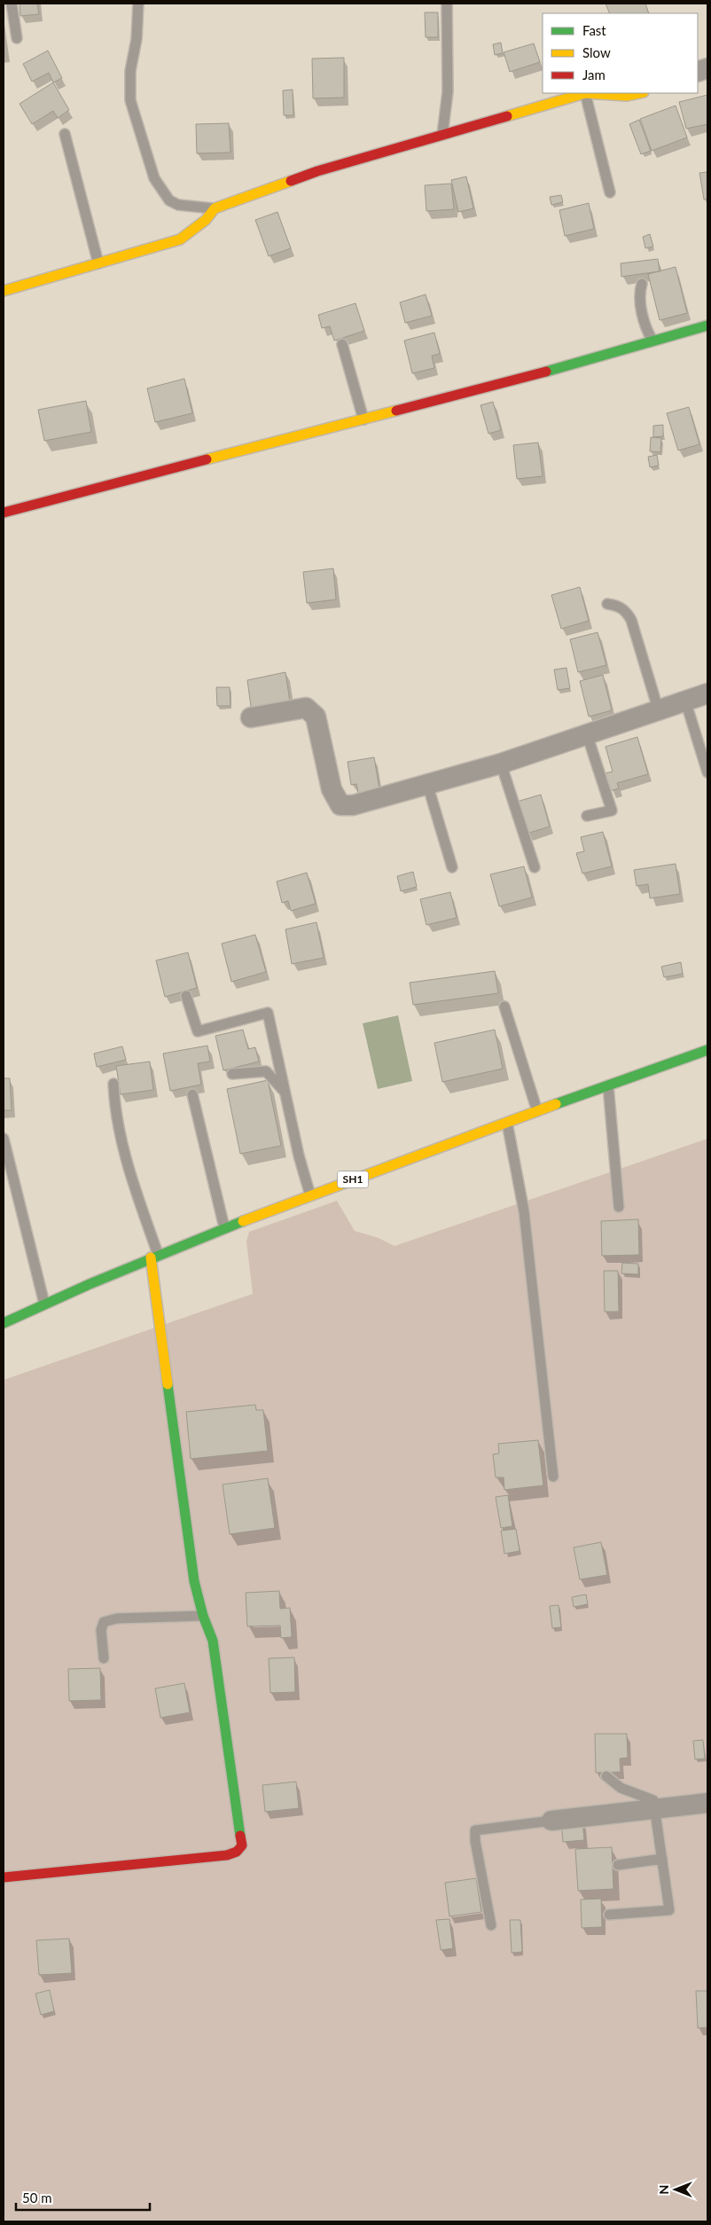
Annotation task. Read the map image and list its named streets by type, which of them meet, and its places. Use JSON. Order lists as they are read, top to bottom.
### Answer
{
  "streets": {
    "street": ["SH1"]
  },
  "legend": ["Fast", "Slow", "Jam"],
  "scale_bar": "50 m",
  "north": "left"
}
